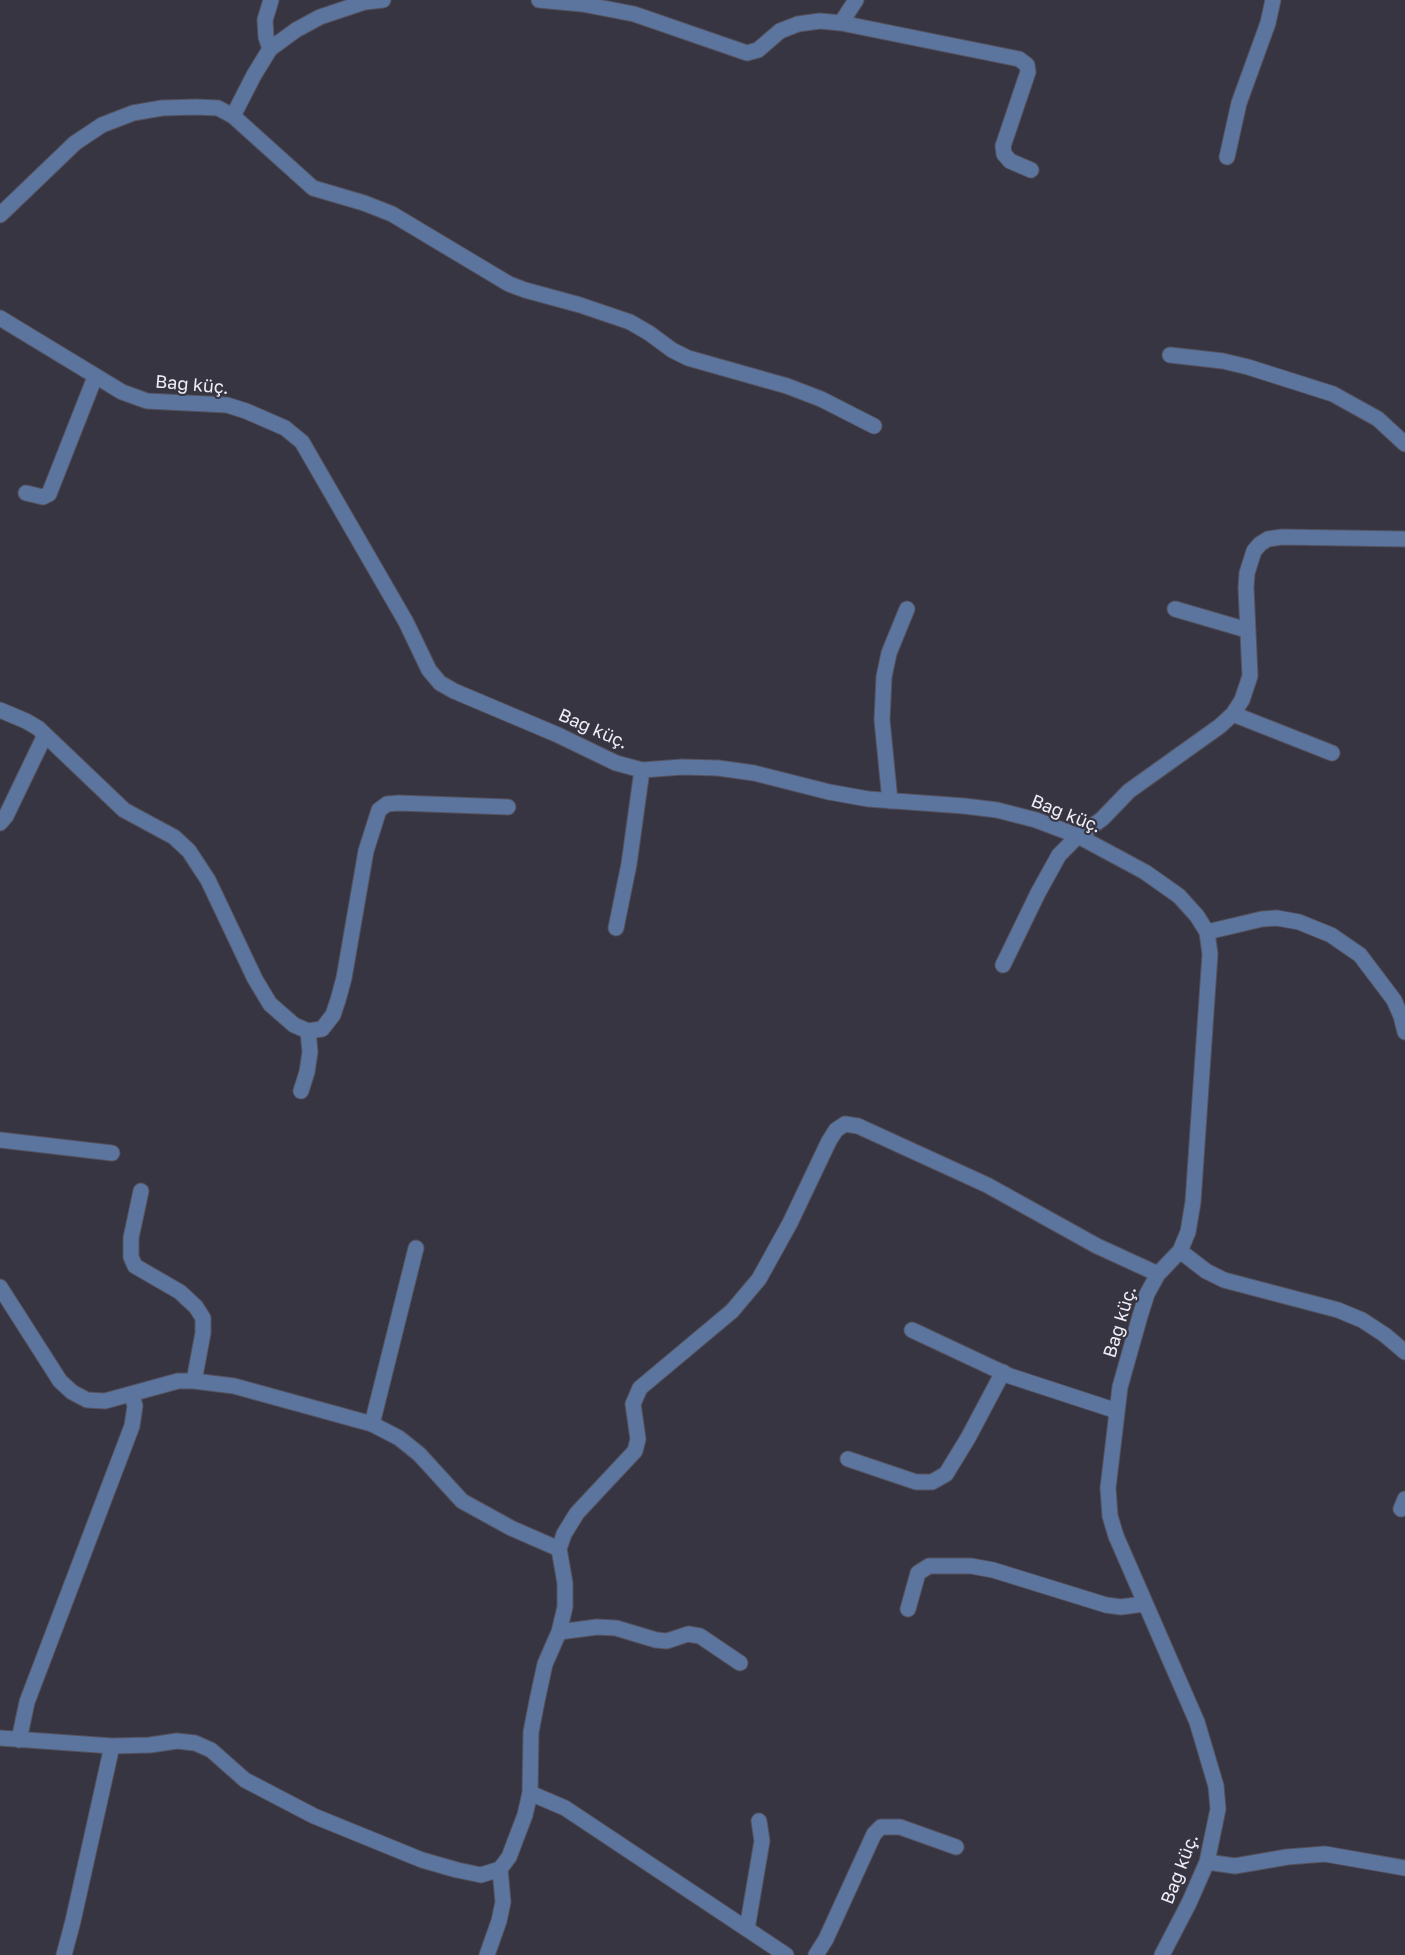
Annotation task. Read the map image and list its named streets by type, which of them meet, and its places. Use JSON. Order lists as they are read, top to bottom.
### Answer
{
  "streets": {
    "street": ["Bağ küç."]
  }
}
